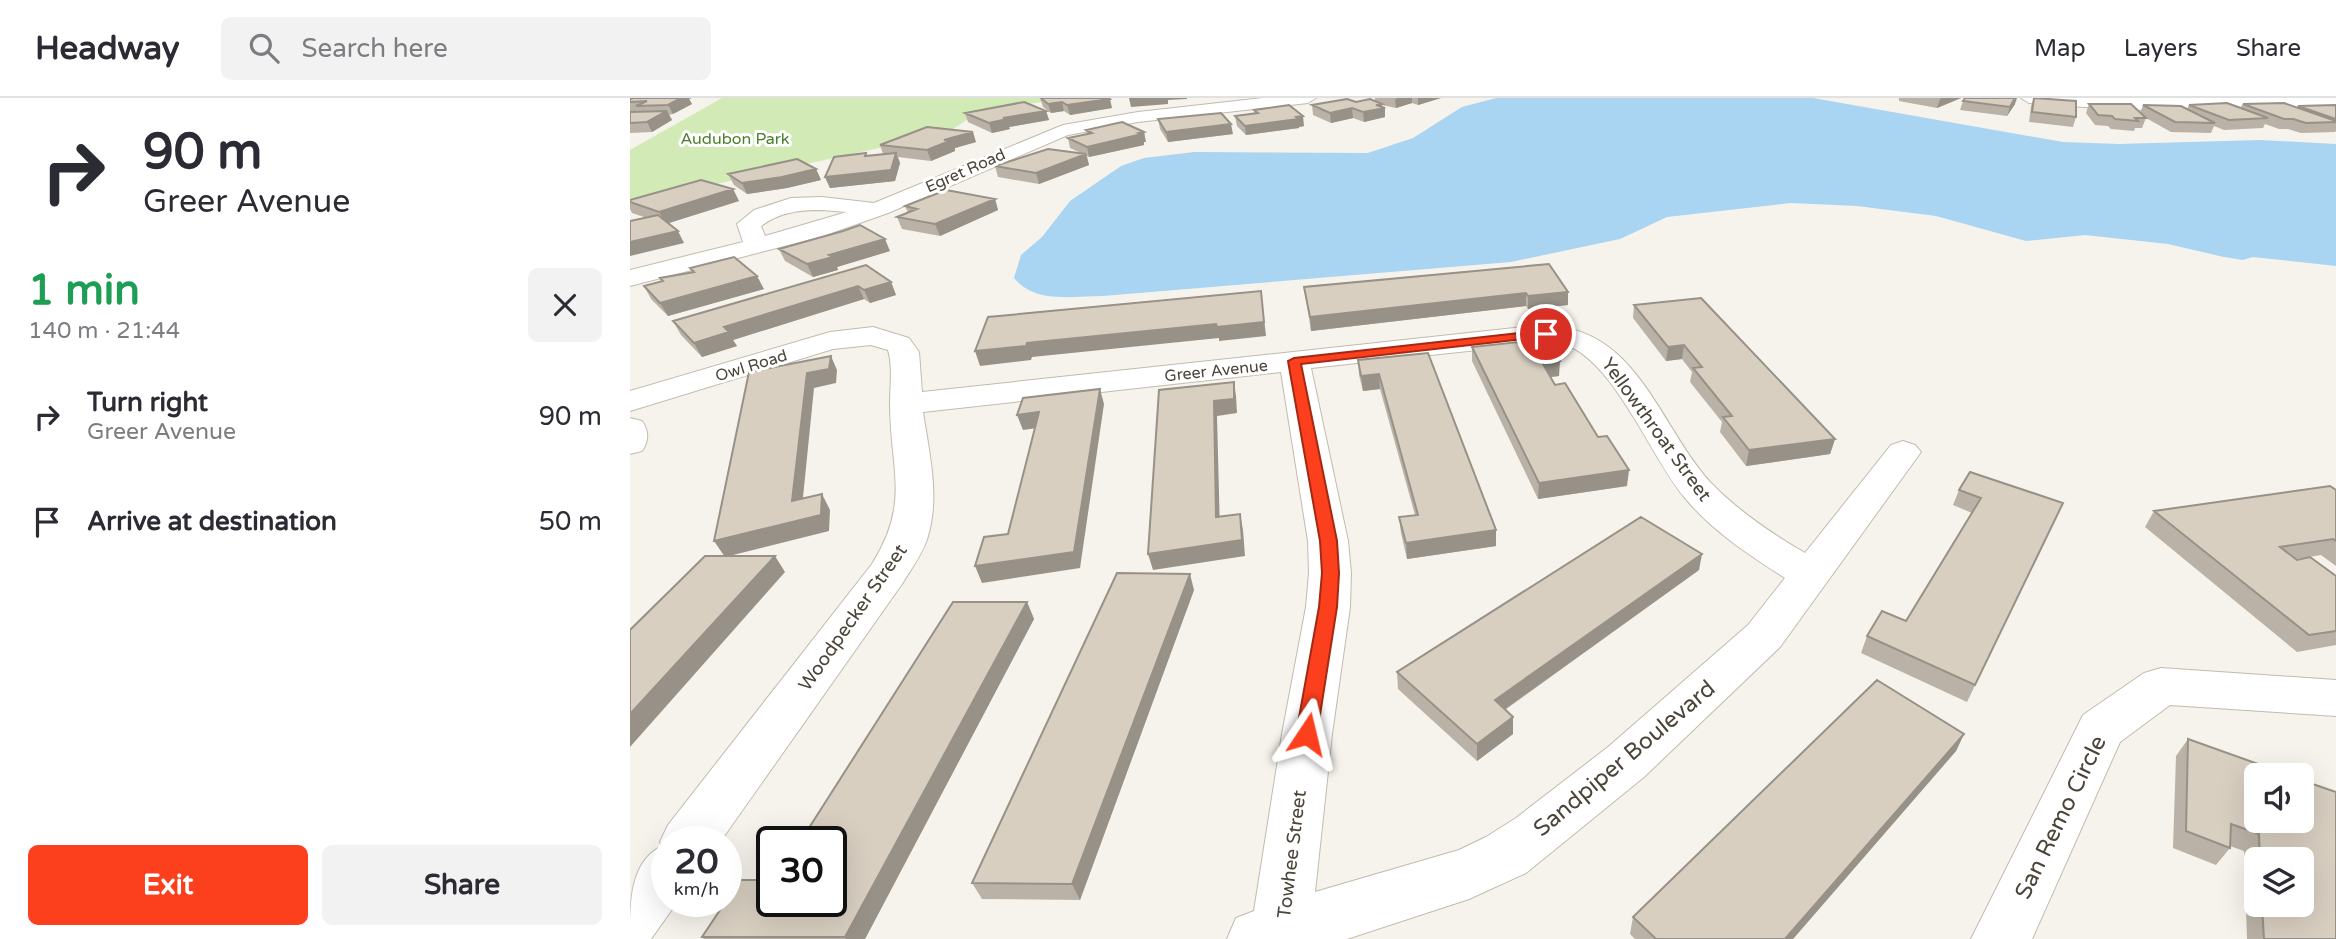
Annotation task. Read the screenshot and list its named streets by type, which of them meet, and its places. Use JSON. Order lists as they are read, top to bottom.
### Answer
{
  "streets": {
    "street": [
      "Egret Road",
      "Owl Road",
      "Greer Avenue",
      "Yellowthroat Street",
      "Woodpecker Street",
      "Sandpiper Boulevard",
      "San Remo Circle",
      "Towhee Street"
    ]
  },
  "crossings": [
    ["Owl Road", "Woodpecker Street"],
    ["Greer Avenue", "Yellowthroat Street"],
    ["Greer Avenue", "Woodpecker Street"],
    ["Greer Avenue", "Towhee Street"],
    ["Yellowthroat Street", "Sandpiper Boulevard"],
    ["Sandpiper Boulevard", "Towhee Street"]
  ],
  "parks": ["Audubon Park"],
  "page": {
    "header": "Headway",
    "search": "Search here",
    "nav": ["Map", "Layers", "Share"],
    "turn": ["90 m", "Greer Avenue"],
    "heading": ["1 min", "140 m · 21:44"],
    "list": [
      {
        "name": "Turn right",
        "note": "Greer Avenue",
        "value": "90 m"
      },
      {
        "name": "Arrive at destination",
        "value": "50 m"
      }
    ],
    "speed": "20 km/h",
    "limit": "30",
    "buttons": ["Exit", "Share"]
  }
}
